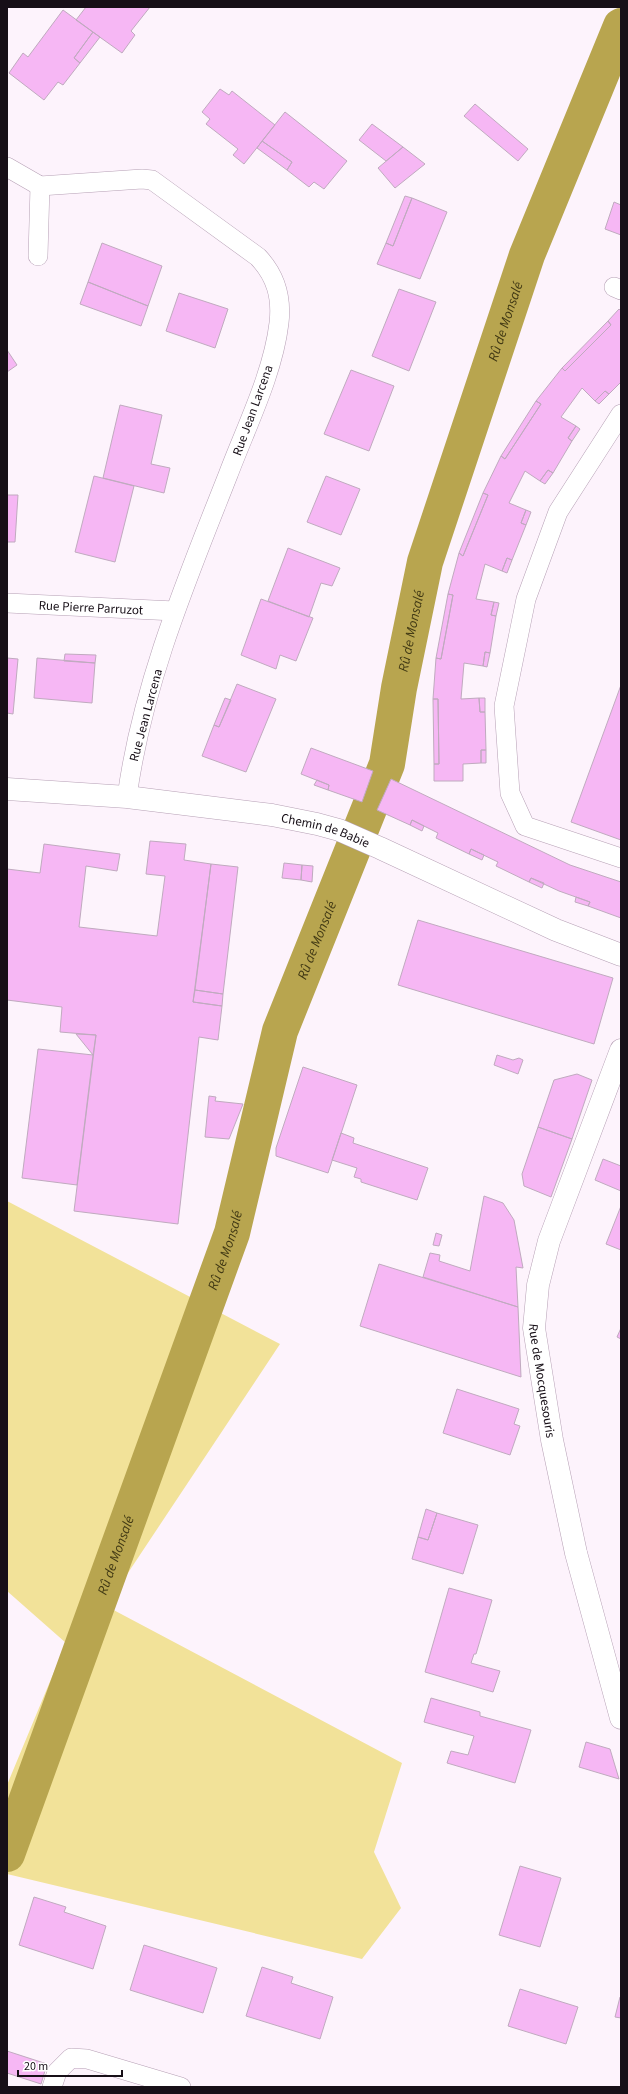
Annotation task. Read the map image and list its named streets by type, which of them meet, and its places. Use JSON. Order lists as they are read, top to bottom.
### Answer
{
  "streets": {
    "street": ["Chemin de Babie", "Rue de Mocquesouris"],
    "lane": ["Rue Jean Larcena", "Rue Pierre Parruzot"]
  },
  "crossings": [
    ["Rue Jean Larcena", "Rue Pierre Parruzot"],
    ["Rue Jean Larcena", "Chemin de Babie"]
  ],
  "water": ["Rû de Monsalé"],
  "scale_bar": "20 m"
}
